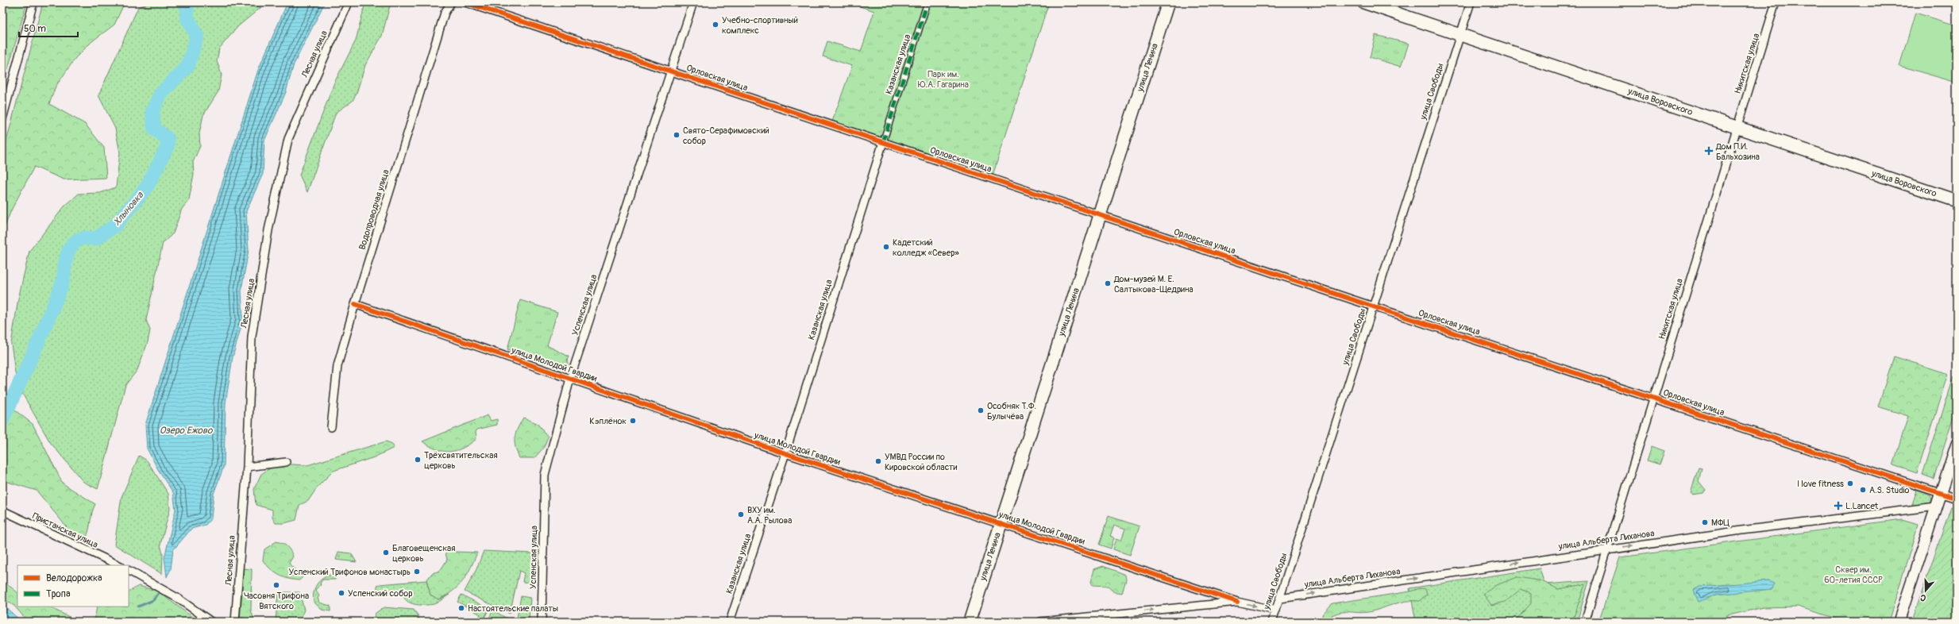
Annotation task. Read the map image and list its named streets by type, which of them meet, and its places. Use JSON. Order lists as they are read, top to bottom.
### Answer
{
  "streets": {
    "main road": ["улица Ленина", "улица Воровского"],
    "street": [
      "Лесная улица",
      "Никитская улица",
      "Казанская улица",
      "Орловская улица",
      "улица Свободы",
      "Водопроводная улица",
      "Успенская улица",
      "улица Молодой Гвардии",
      "Пристанская улица",
      "улица Альберта Лиханова"
    ]
  },
  "crossings": [
    ["Никитская улица", "Орловская улица"],
    ["Никитская улица", "улица Воровского"],
    ["Никитская улица", "улица Альберта Лиханова"],
    ["Казанская улица", "Орловская улица"],
    ["Казанская улица", "улица Молодой Гвардии"],
    ["улица Ленина", "Орловская улица"],
    ["улица Ленина", "улица Молодой Гвардии"],
    ["Орловская улица", "улица Свободы"],
    ["Орловская улица", "Успенская улица"],
    ["улица Свободы", "улица Воровского"],
    ["улица Свободы", "улица Альберта Лиханова"],
    ["Водопроводная улица", "улица Молодой Гвардии"],
    ["Успенская улица", "улица Молодой Гвардии"]
  ],
  "one_way": ["улица Альберта Лиханова"],
  "water": ["Хлыновка", "Озеро Ежово"],
  "parks": ["Парк им. Ю.А. Гагарина", "Сквер им. 60-летия СССР"],
  "places": {
    "other": [
      "Учебно-спортивный комплекс",
      "Свято-Серафимовский собор",
      "Кадетский колледж «Север»",
      "Дом-музей М. Е. Салтыкова-Щедрина",
      "Особняк Т.Ф. Булычёва",
      "Кэплёнок",
      "Трёхсвятительская церковь",
      "УМВД России по Кировской области",
      "I love fitness",
      "A.S. Studio",
      "ВХУ им. А.А. Рылова",
      "МФЦ",
      "Благовещенская церковь",
      "Успенский Трифонов монастырь",
      "Часовня Трифона Вятского",
      "Успенский собор",
      "Настоятельские палаты"
    ],
    "health": ["Дом П.И. Бальхозина", "L.Lancet"]
  },
  "legend": ["Велодорожка", "Тропа"],
  "scale_bar": "50 m",
  "north": "bottom"
}
